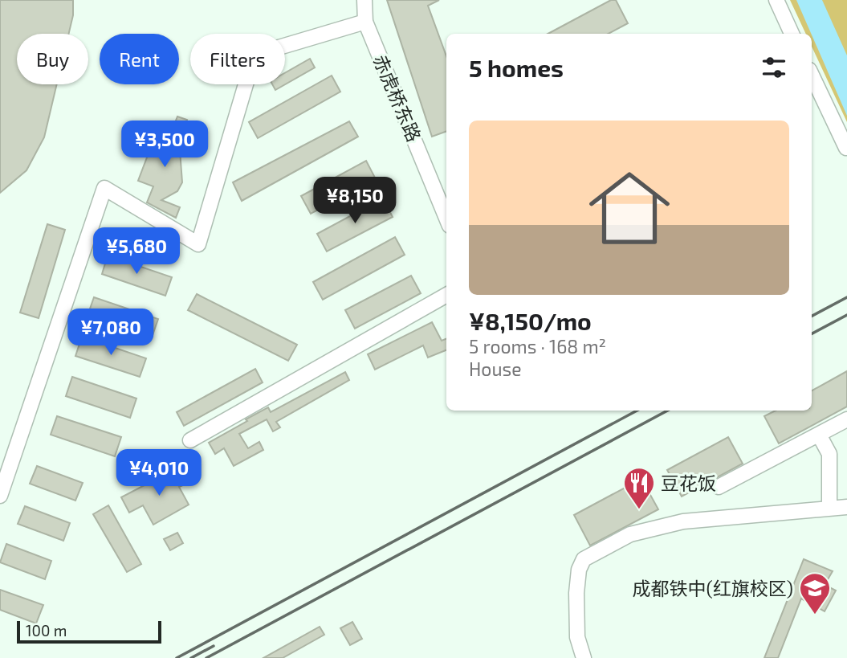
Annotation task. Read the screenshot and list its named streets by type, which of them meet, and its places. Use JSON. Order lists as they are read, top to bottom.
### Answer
{
  "streets": {
    "street": ["赤虎桥东路"]
  },
  "places": {
    "restaurant": ["豆花饭"],
    "school or university": ["成都铁中(红旗校区)"]
  },
  "scale_bar": "100 m",
  "page": {
    "chip": ["Buy", "Rent", "Filters"],
    "heading": "5 homes",
    "list": [
      {
        "name": "¥8,150/mo",
        "note": "5 rooms · 168 m² · House"
      }
    ],
    "price": [
      "¥3,500",
      "¥8,150",
      "¥5,680",
      "¥7,080",
      "¥4,010"
    ],
    "scale": "100 m"
  }
}
